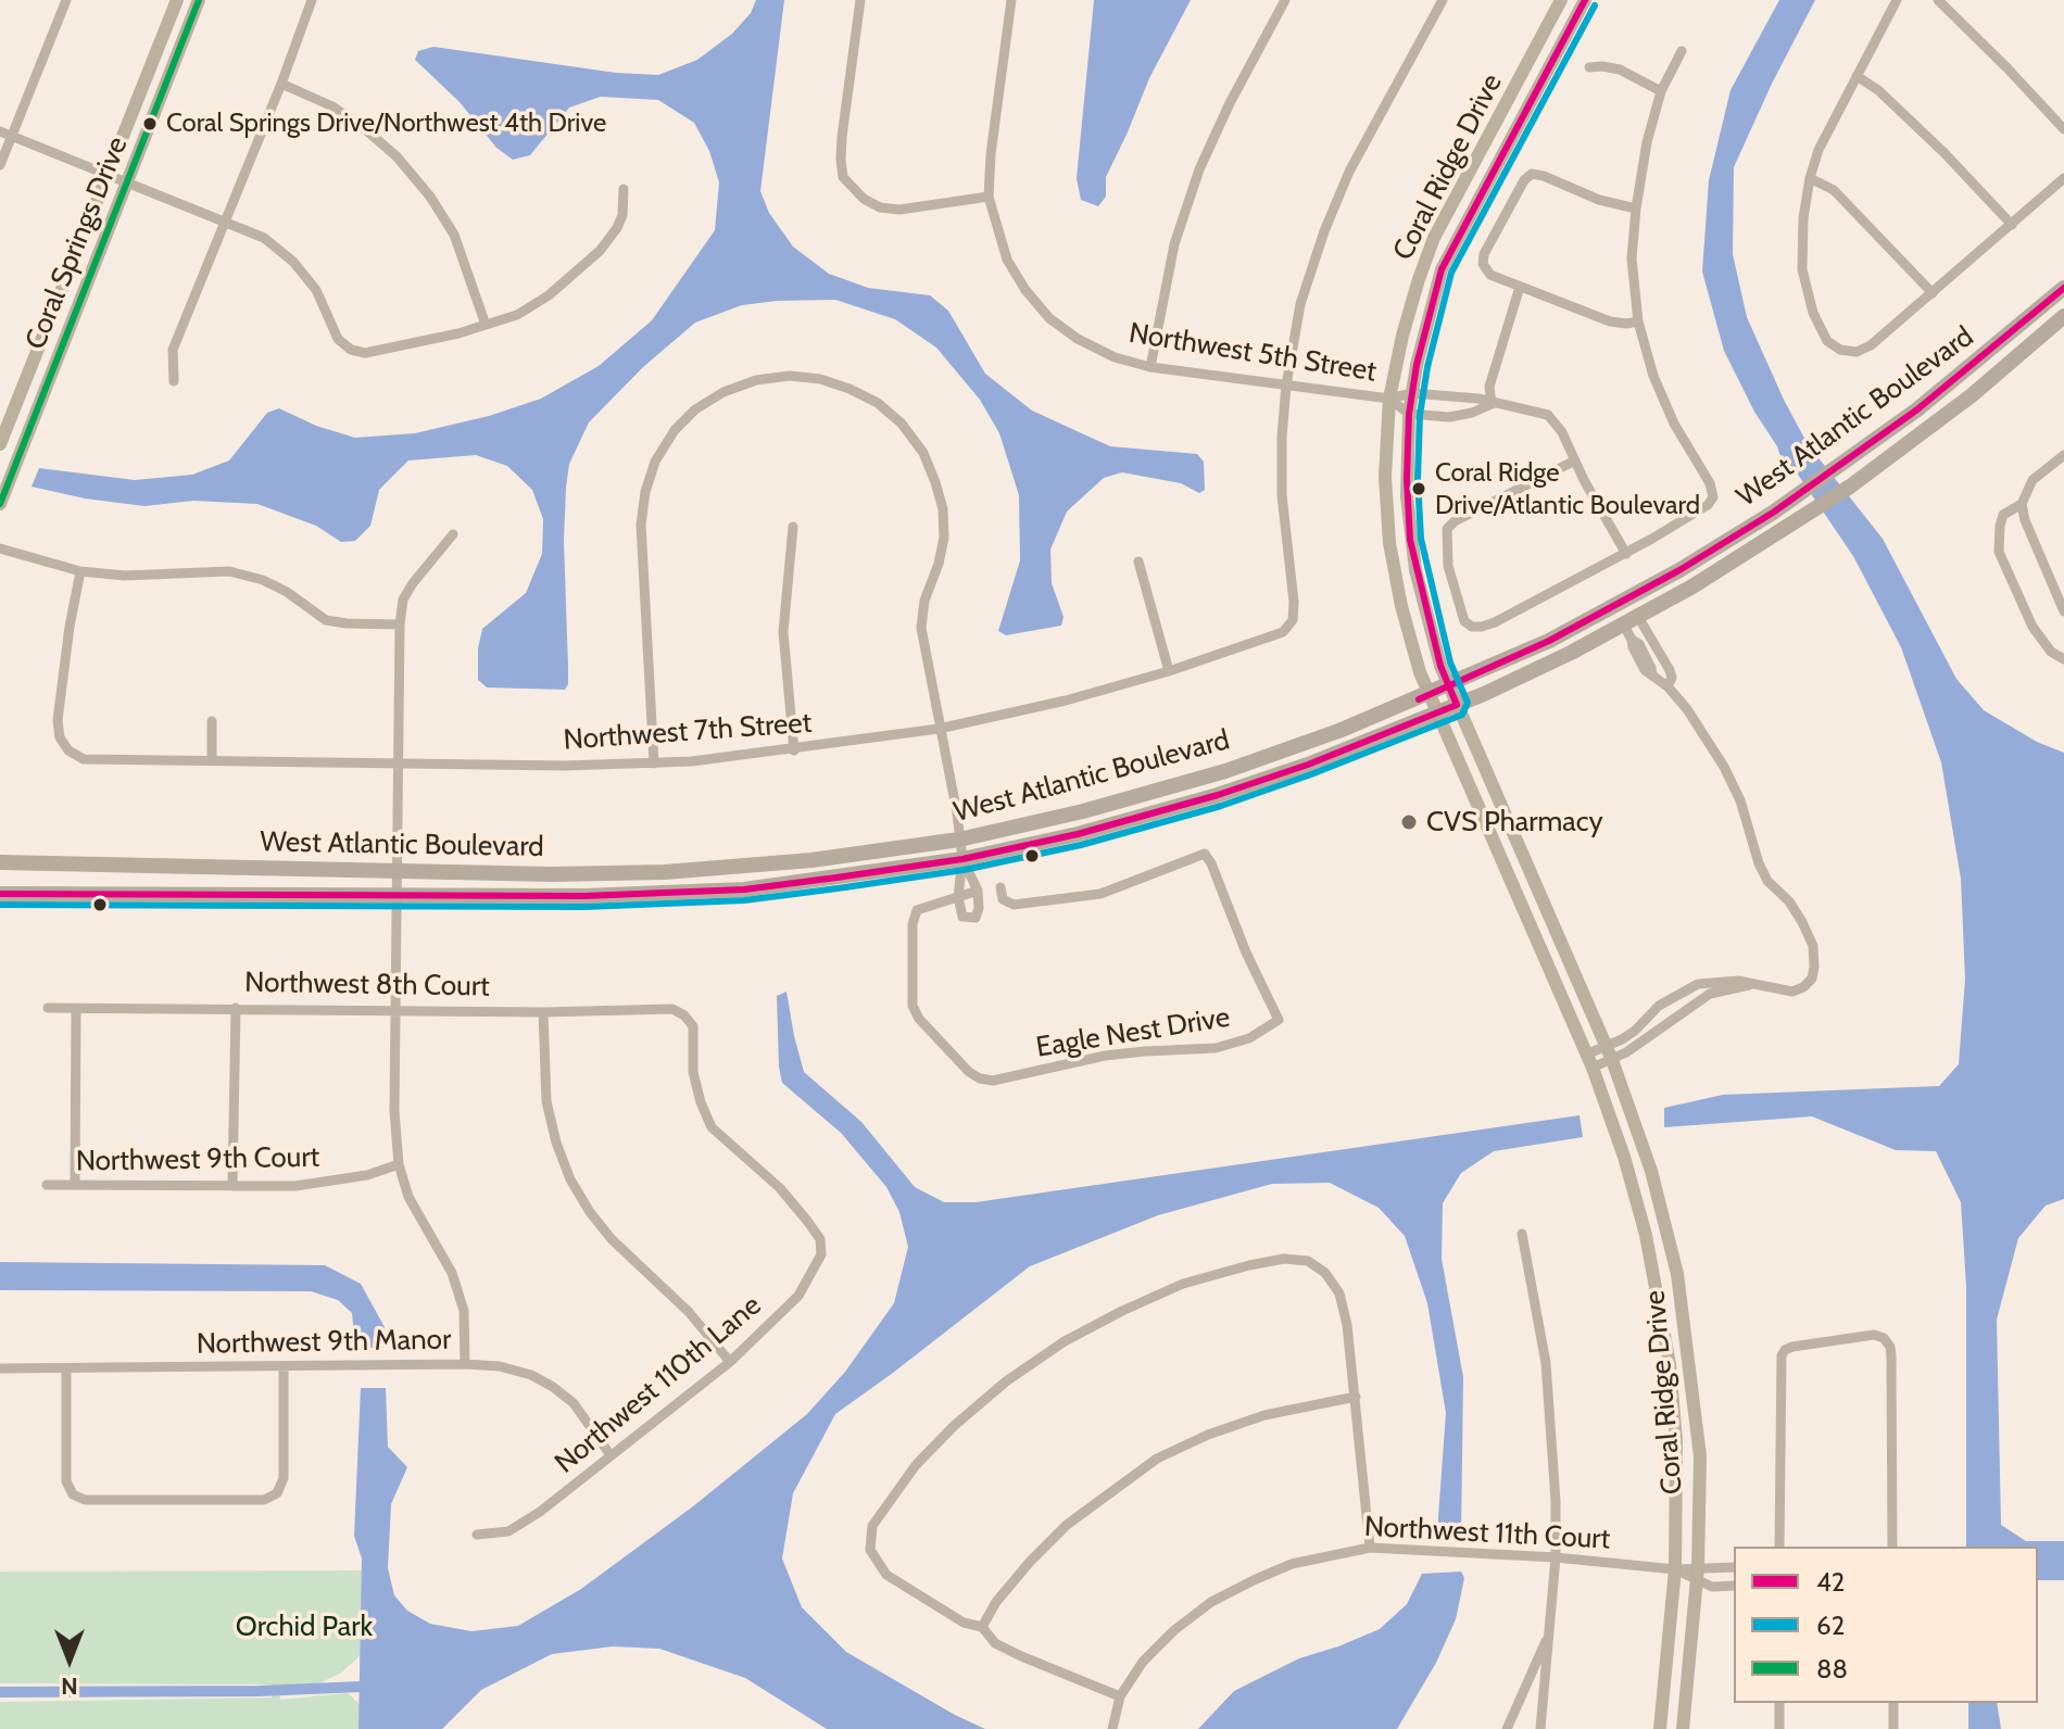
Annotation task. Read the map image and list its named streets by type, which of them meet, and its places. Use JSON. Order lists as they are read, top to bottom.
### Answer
{
  "streets": {
    "main road": ["Coral Ridge Drive", "Coral Springs Drive", "West Atlantic Boulevard"],
    "street": [
      "Northwest 5th Street",
      "Northwest 7th Street",
      "Northwest 8th Court",
      "Eagle Nest Drive",
      "Northwest 9th Court",
      "Northwest 9th Manor",
      "Northwest 110th Lane",
      "Northwest 11th Court"
    ]
  },
  "crossings": [
    ["Coral Ridge Drive", "Northwest 5th Street"],
    ["Coral Ridge Drive", "West Atlantic Boulevard"],
    ["Coral Ridge Drive", "Northwest 11th Court"],
    ["Northwest 5th Street", "Northwest 7th Street"],
    ["Northwest 8th Court", "Northwest 110th Lane"],
    ["Northwest 9th Manor", "Northwest 110th Lane"]
  ],
  "parks": ["Orchid Park"],
  "places": ["Coral Springs Drive/Northwest 4th Drive", "Coral Ridge Drive/Atlantic Boulevard", "CVS Pharmacy"],
  "lines": ["transit line 42", "transit line 88", "transit line 62"],
  "legend": ["42", "62", "88"],
  "north": "bottom"
}
